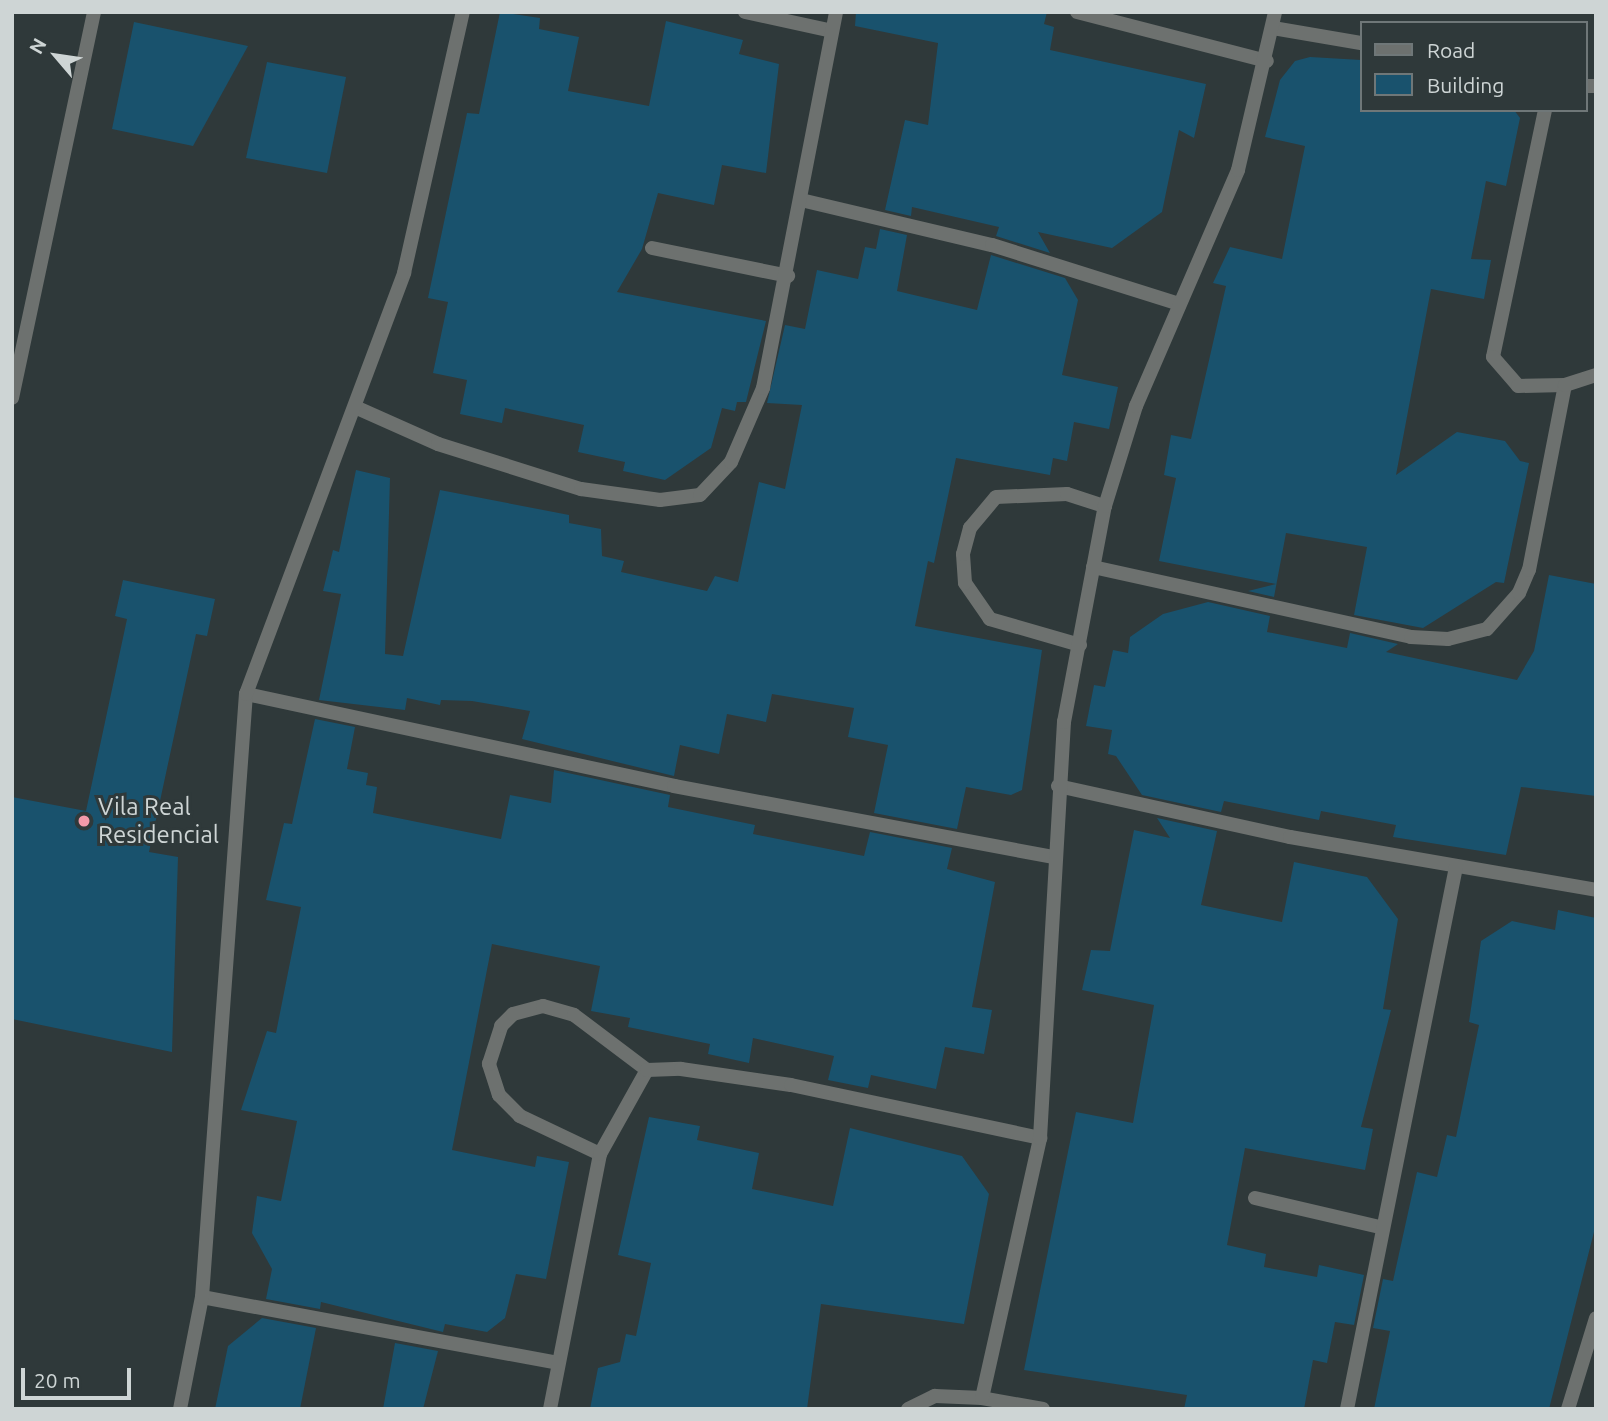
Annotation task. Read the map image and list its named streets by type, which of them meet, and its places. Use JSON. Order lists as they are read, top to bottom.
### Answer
{
  "places": ["Vila Real Residencial"],
  "legend": ["Road", "Building"],
  "scale_bar": "20 m",
  "north": "top left"
}
